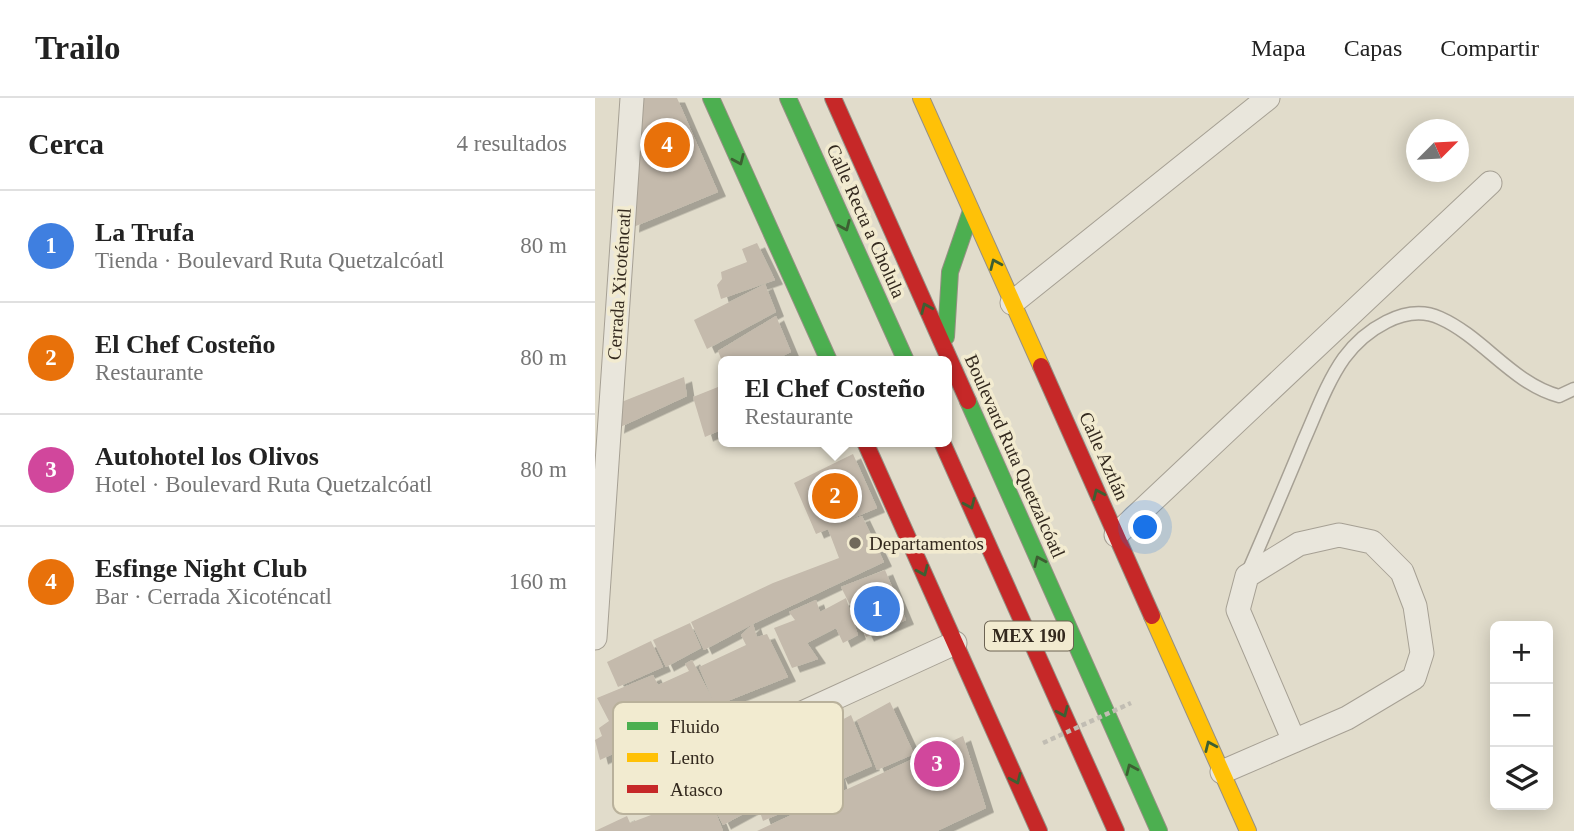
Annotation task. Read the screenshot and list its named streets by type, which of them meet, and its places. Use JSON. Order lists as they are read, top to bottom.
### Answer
{
  "streets": {
    "main road": [
      "Calle Recta a Cholula",
      "Boulevard Ruta Quetzalcóatl",
      "Calle Aztlán",
      "MEX 190"
    ],
    "street": ["Cerrada Xicoténcatl"]
  },
  "places": ["Departamentos"],
  "legend": ["Fluido", "Lento", "Atasco"],
  "north": "top right",
  "page": {
    "header": "Trailo",
    "nav": ["Mapa", "Capas", "Compartir"],
    "heading": ["Cerca", "4 resultados"],
    "pins": [
      "4",
      "2",
      "1",
      "3"
    ],
    "list": [
      {
        "mark": "1",
        "name": "La Trufa",
        "note": "Tienda · Boulevard Ruta Quetzalcóatl",
        "value": "80 m"
      },
      {
        "mark": "2",
        "name": "El Chef Costeño",
        "note": "Restaurante",
        "value": "80 m"
      },
      {
        "mark": "3",
        "name": "Autohotel los Olivos",
        "note": "Hotel · Boulevard Ruta Quetzalcóatl",
        "value": "80 m"
      },
      {
        "mark": "4",
        "name": "Esfinge Night Club",
        "note": "Bar · Cerrada Xicoténcatl",
        "value": "160 m"
      }
    ],
    "popup": ["El Chef Costeño", "Restaurante"],
    "map_buttons": ["+", "−"]
  }
}
